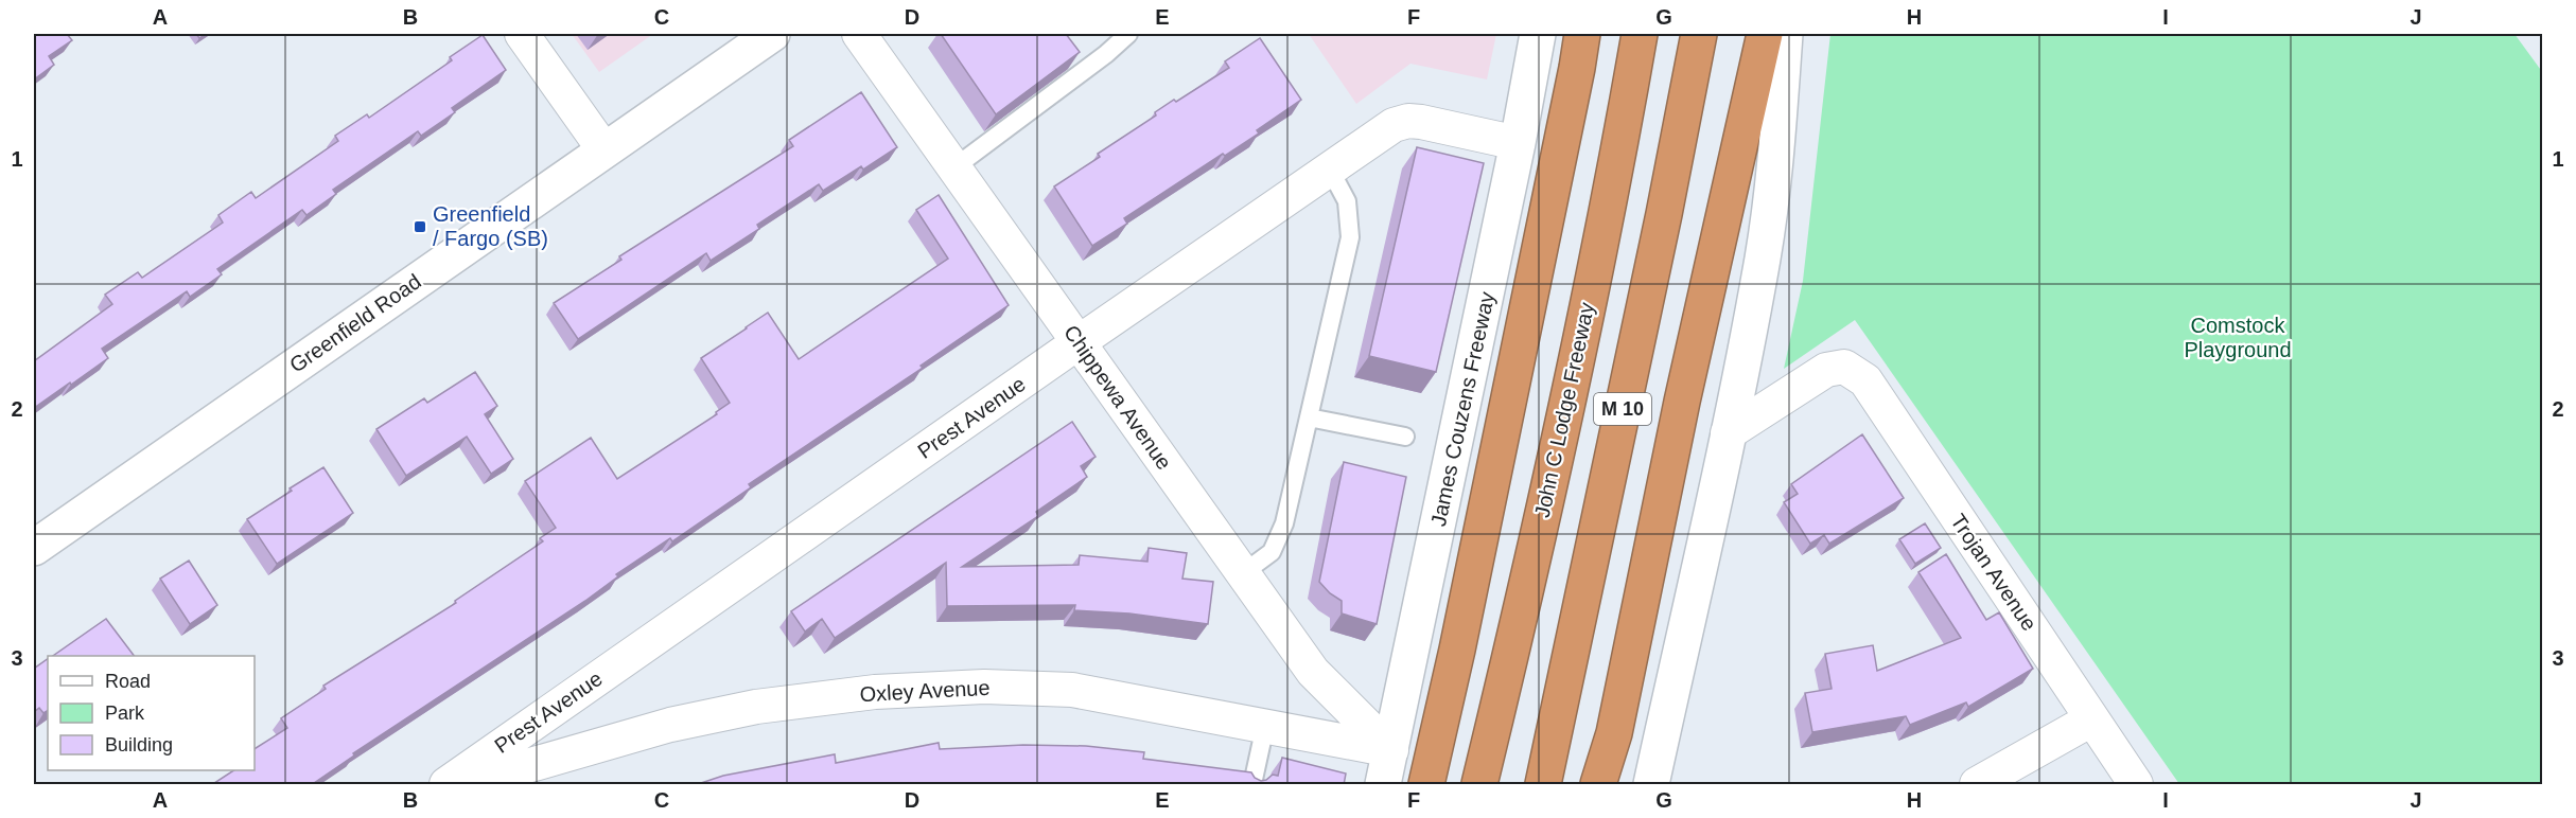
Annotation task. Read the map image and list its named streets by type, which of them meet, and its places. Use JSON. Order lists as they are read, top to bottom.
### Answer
{
  "streets": {
    "highway": ["M 10", "John C Lodge Freeway"],
    "main road": ["Greenfield Road", "James Couzens Freeway"],
    "street": [
      "Chippewa Avenue",
      "Prest Avenue",
      "Trojan Avenue",
      "Oxley Avenue"
    ]
  },
  "crossings": [
    ["Chippewa Avenue", "James Couzens Freeway"],
    ["Chippewa Avenue", "Prest Avenue"],
    ["Chippewa Avenue", "Oxley Avenue"],
    ["James Couzens Freeway", "Prest Avenue"],
    ["James Couzens Freeway", "Oxley Avenue"]
  ],
  "parks": ["Comstock Playground"],
  "places": {
    "transit": ["Greenfield / Fargo (SB)"]
  },
  "legend": ["Road", "Park", "Building"],
  "grid": {
    "columns": [
      "A",
      "B",
      "C",
      "D",
      "E",
      "F",
      "G",
      "H",
      "I",
      "J"
    ],
    "rows": ["1", "2", "3"]
  }
}
